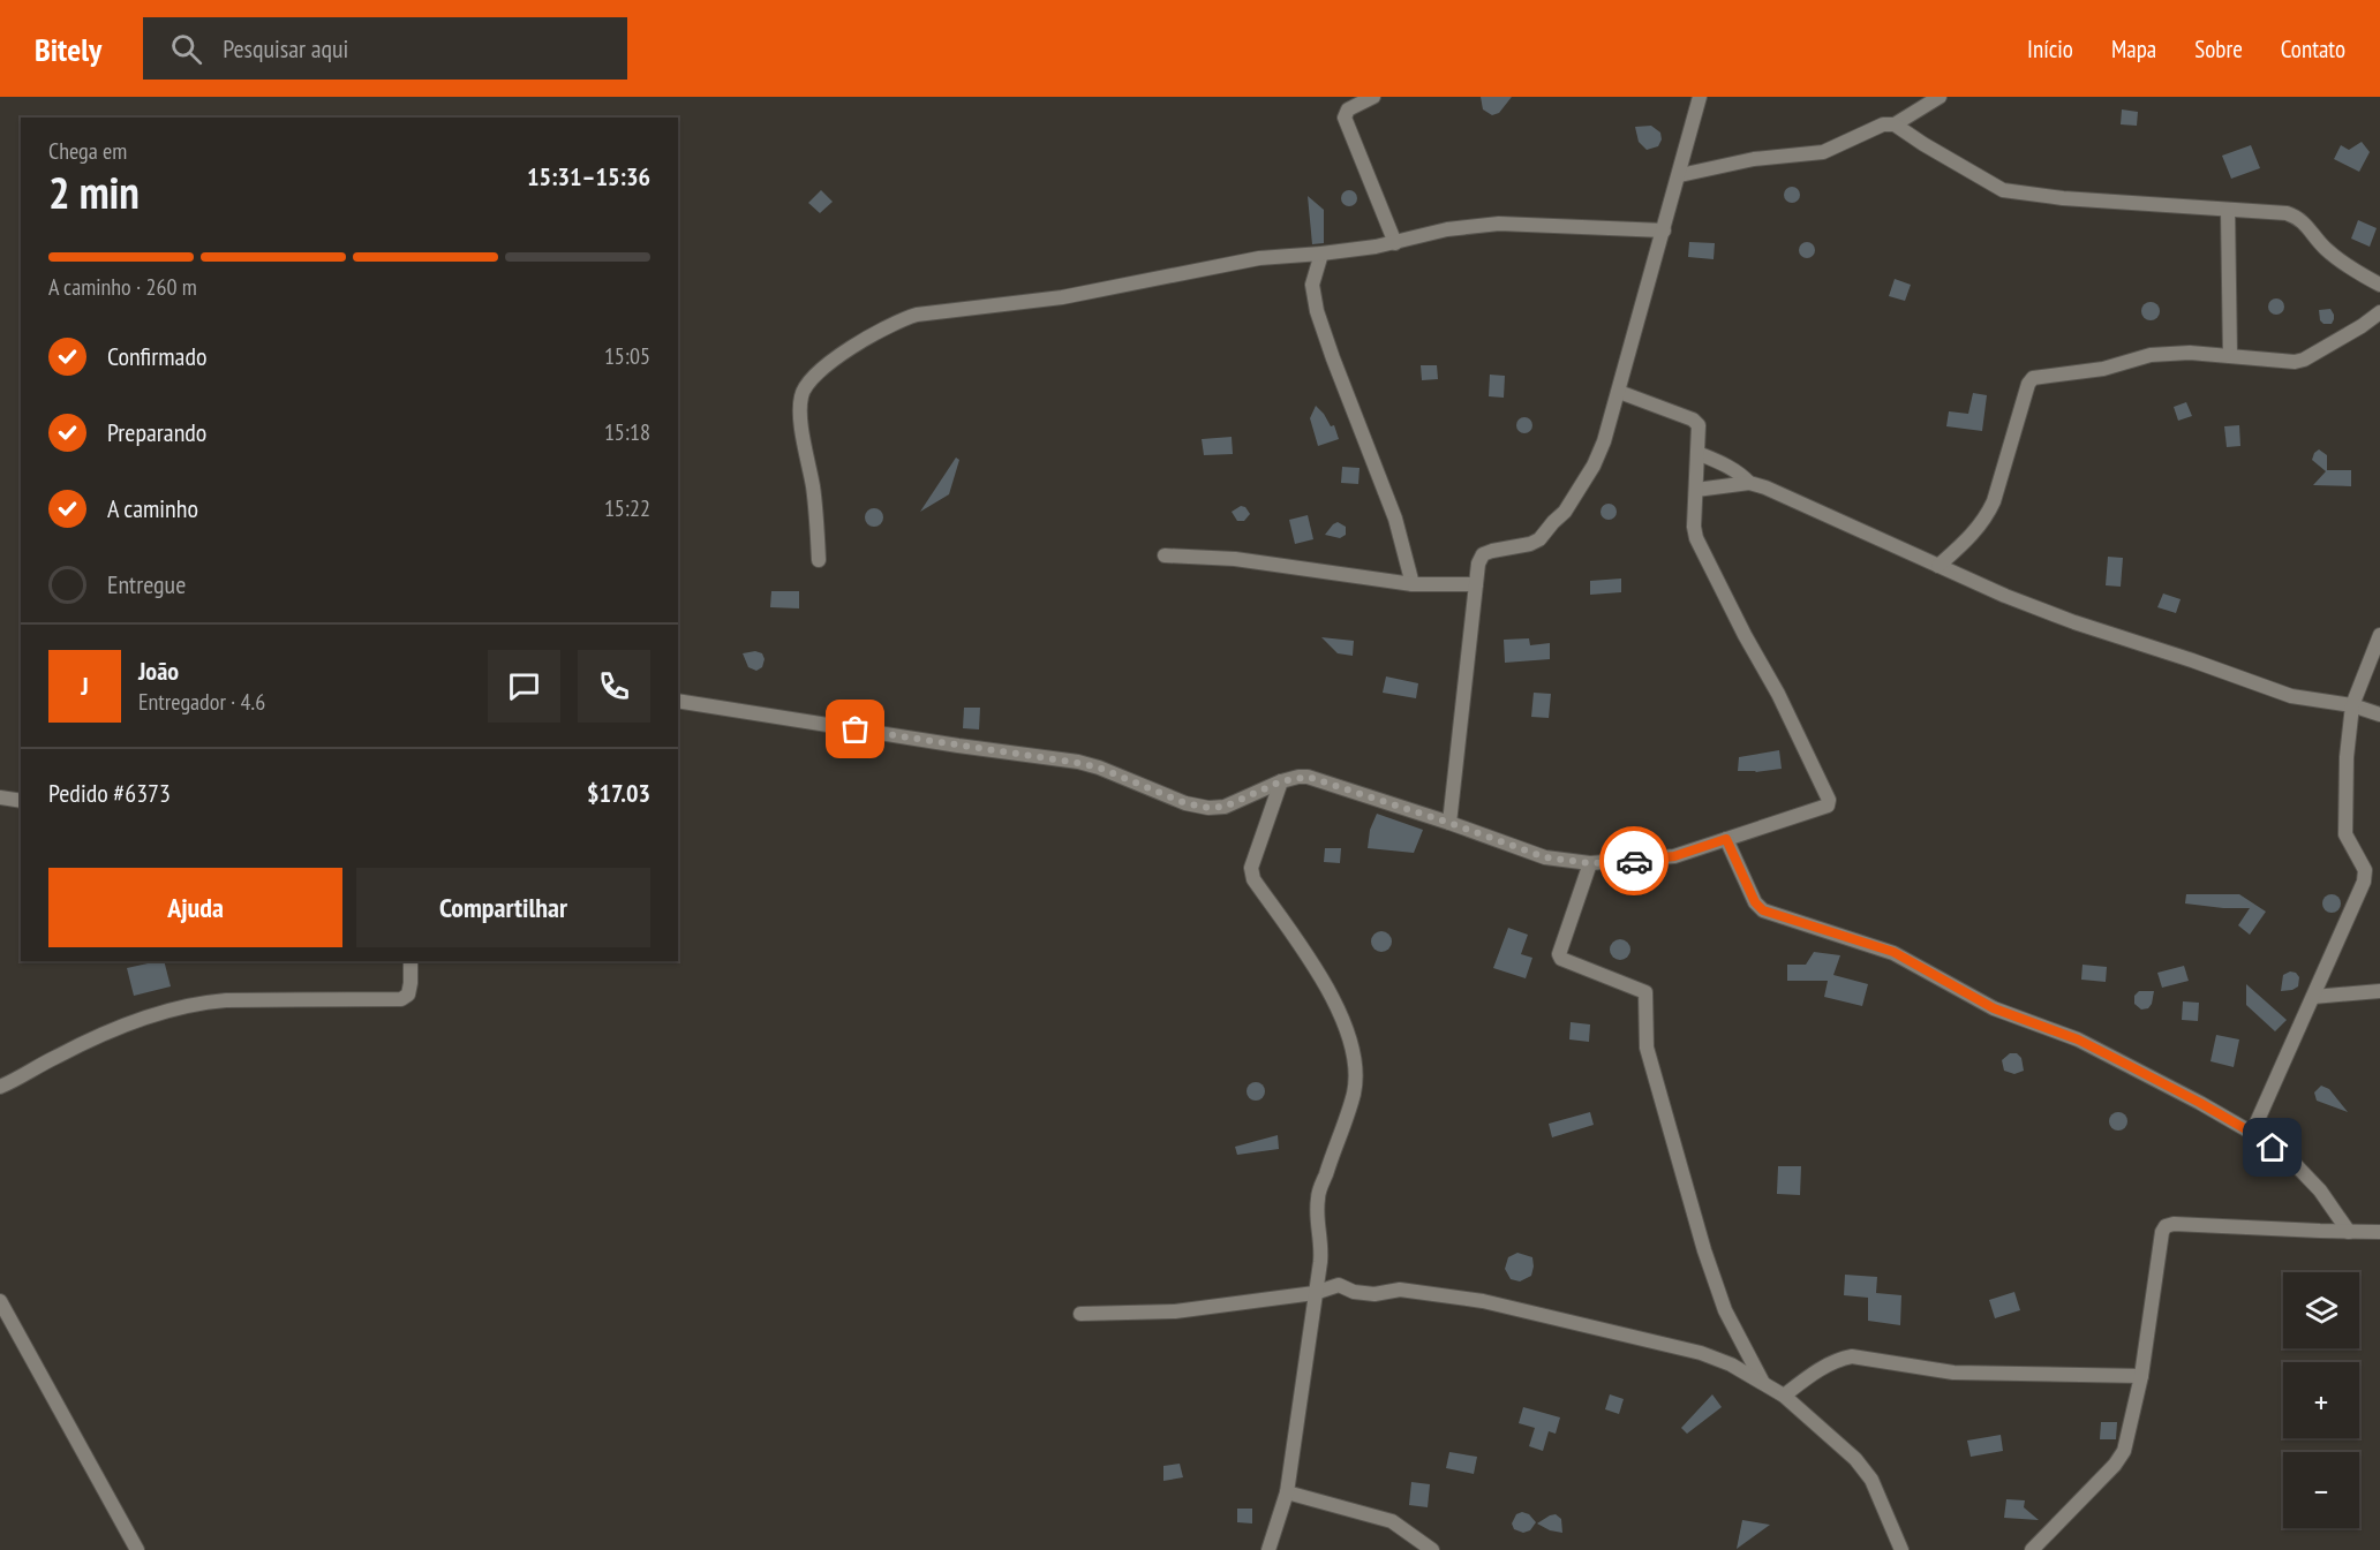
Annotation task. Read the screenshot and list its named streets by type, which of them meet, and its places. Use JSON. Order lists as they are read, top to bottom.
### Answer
{
  "page": {
    "header": "Bitely",
    "search": "Pesquisar aqui",
    "nav": [
      "Início",
      "Mapa",
      "Sobre",
      "Contato"
    ],
    "heading": ["2 min", "Chega em", "15:31–15:36"],
    "panel": [
      "João",
      "Entregador · 4.6",
      "Pedido #6373",
      "$17.03"
    ],
    "bar": "A caminho · 260 m",
    "list": [
      ["Confirmado", "15:05"],
      ["Preparando", "15:18"],
      ["A caminho", "15:22"],
      "Entregue"
    ],
    "round": "J",
    "buttons": ["Ajuda", "Compartilhar"],
    "map_buttons": ["+", "−"]
  }
}
